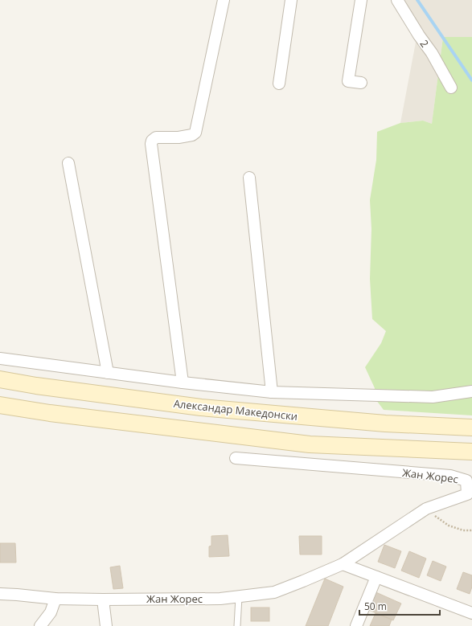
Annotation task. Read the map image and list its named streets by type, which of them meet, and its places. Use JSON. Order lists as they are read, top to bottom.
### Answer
{
  "streets": {
    "street": ["2", "Александар Македонски", "Жан Жорес"]
  },
  "scale_bar": "50 m"
}
